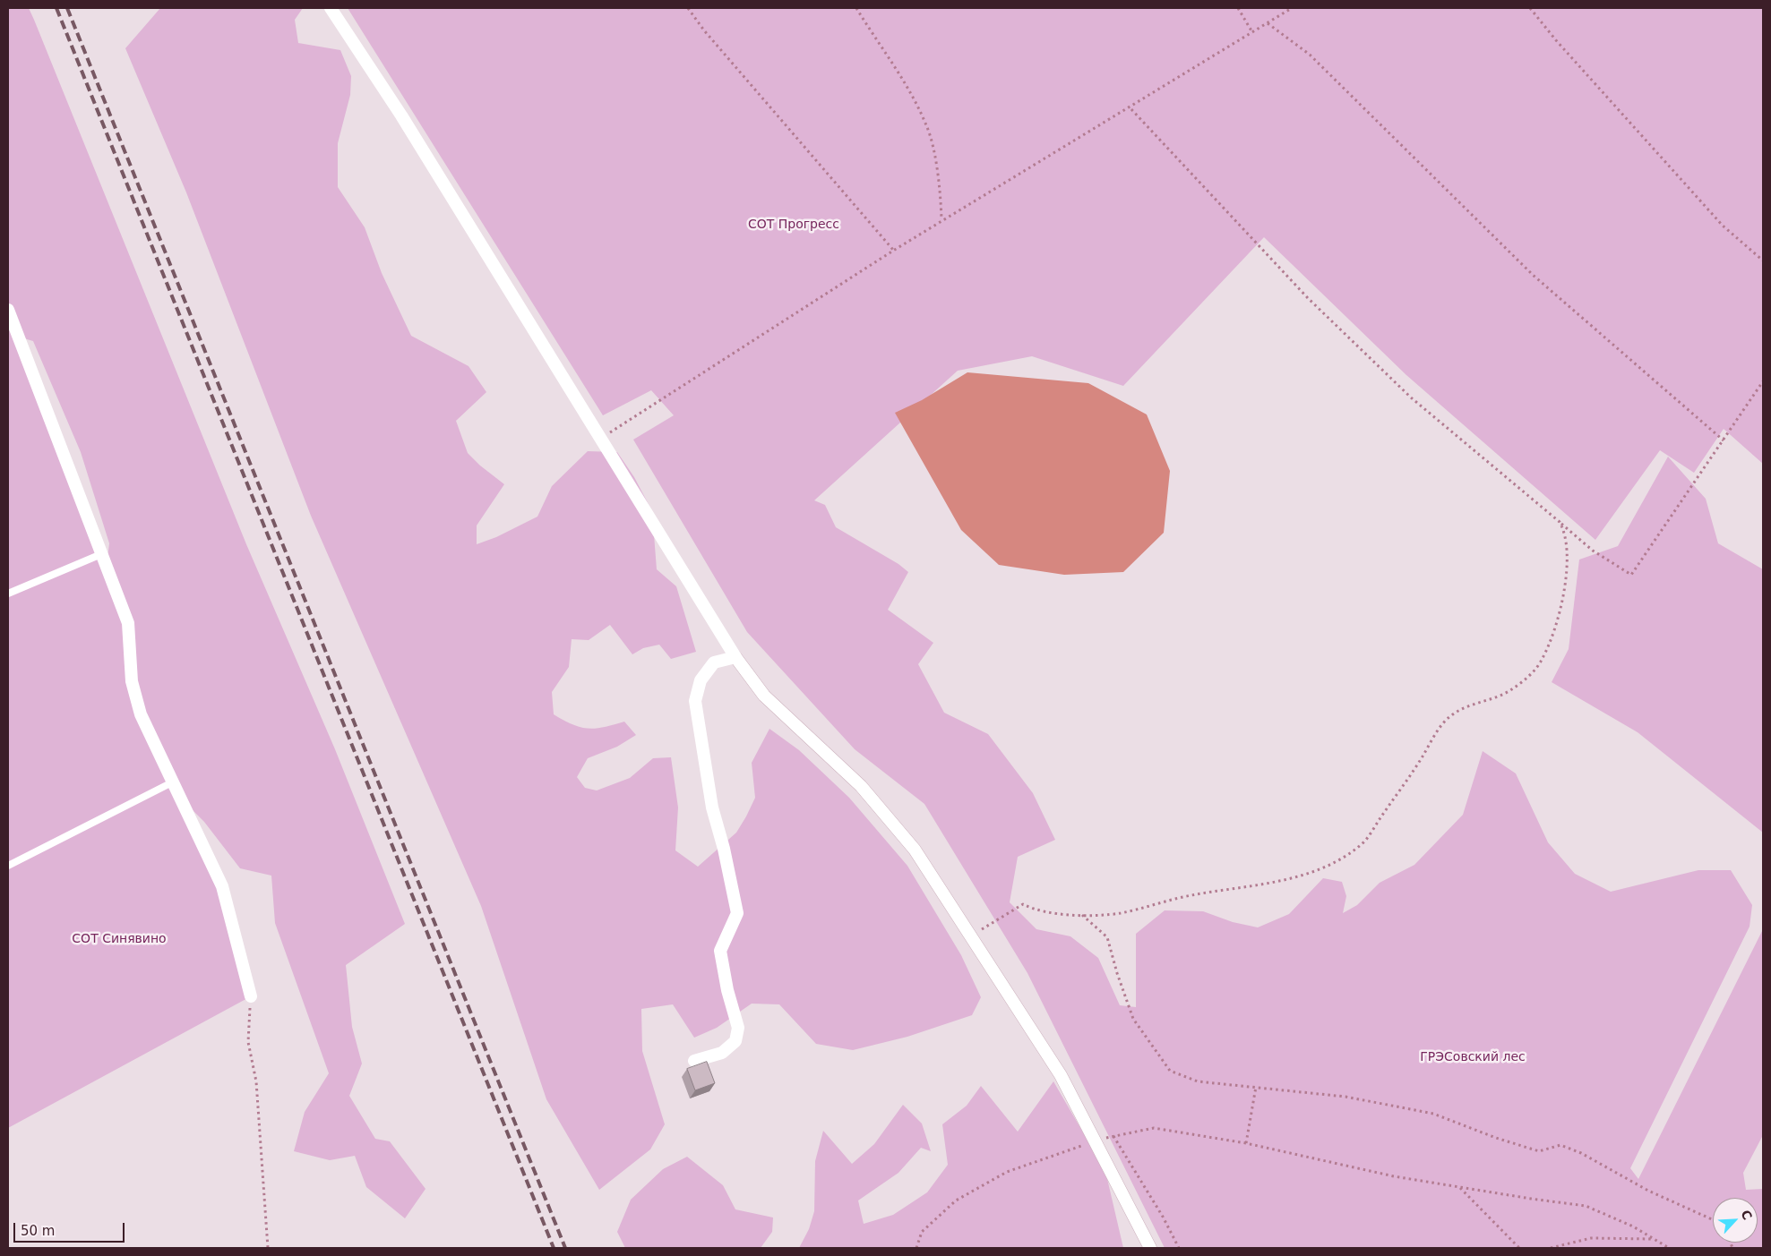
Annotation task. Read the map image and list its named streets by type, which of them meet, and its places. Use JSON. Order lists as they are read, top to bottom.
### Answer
{
  "parks": ["СОТ Прогресс", "СОТ Синявино", "ГРЭСовский лес"],
  "scale_bar": "50 m",
  "north": "top right"
}
